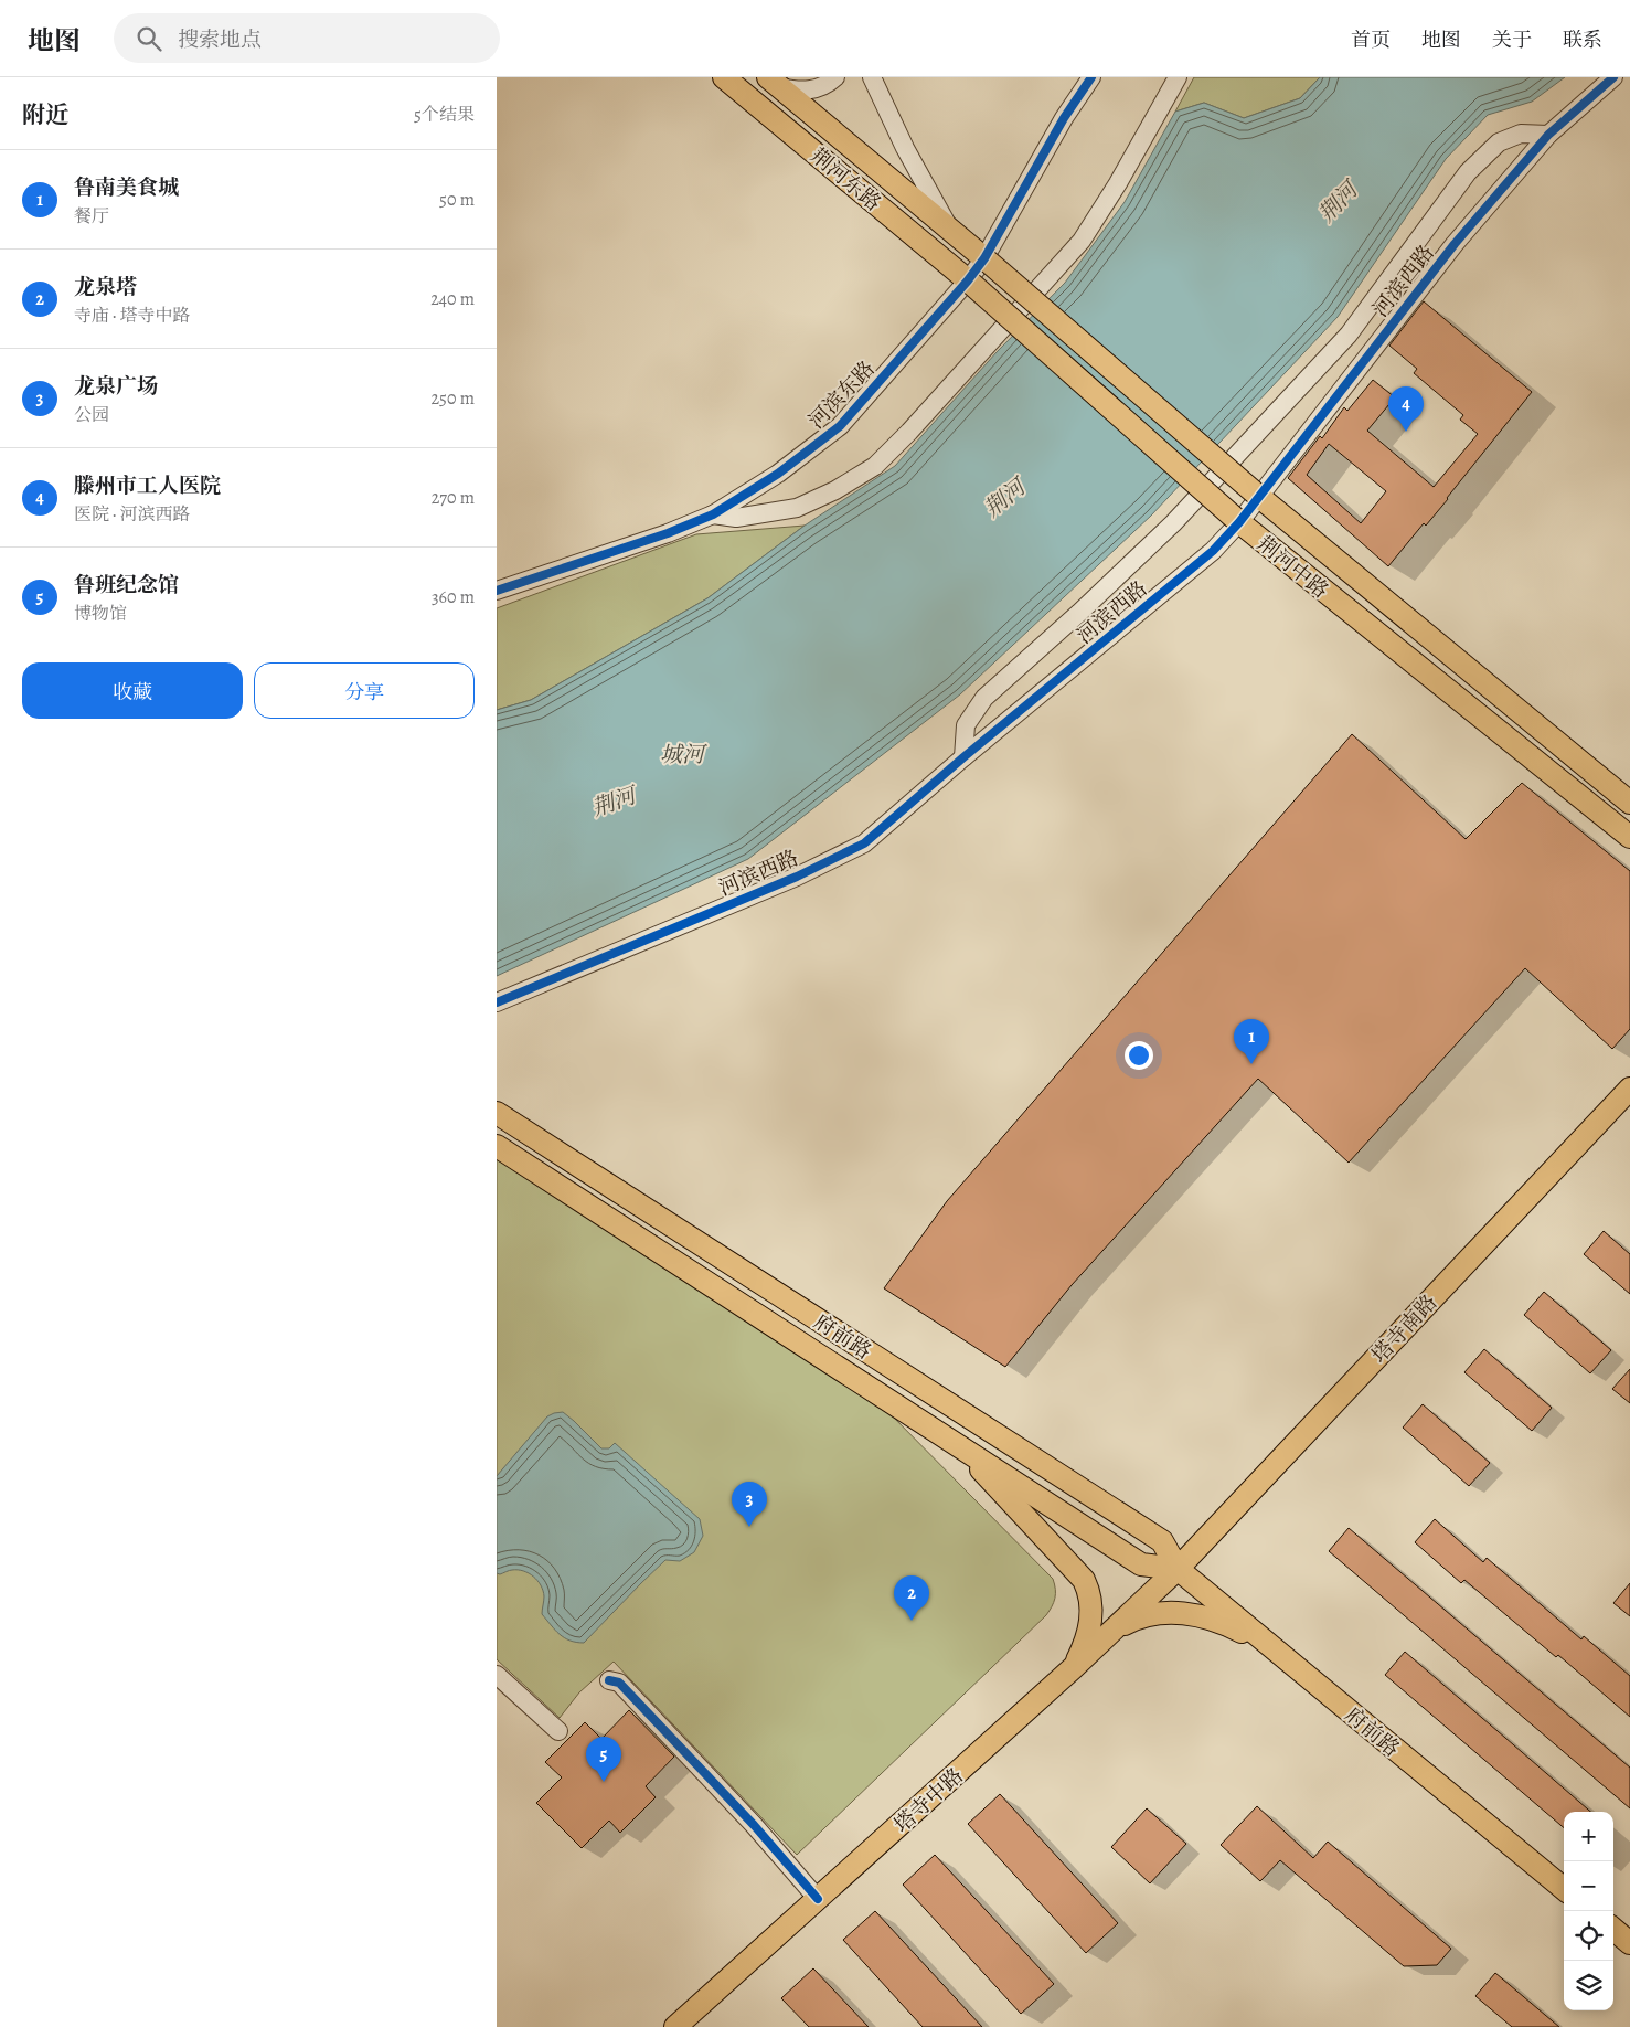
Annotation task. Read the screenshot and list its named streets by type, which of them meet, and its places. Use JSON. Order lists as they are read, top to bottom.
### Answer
{
  "streets": {
    "main road": [
      "荆河东路",
      "荆河中路",
      "塔寺南路",
      "府前路",
      "塔寺中路"
    ],
    "street": ["河滨西路", "河滨东路"]
  },
  "crossings": [
    ["荆河东路", "河滨东路"],
    ["荆河东路", "荆河中路"],
    ["河滨西路", "荆河中路"],
    ["河滨东路", "荆河中路"],
    ["塔寺南路", "府前路"],
    ["塔寺南路", "塔寺中路"],
    ["府前路", "塔寺中路"]
  ],
  "water": ["荆河", "城河"],
  "page": {
    "header": "地图",
    "search": "搜索地点",
    "nav": [
      "首页",
      "地图",
      "关于",
      "联系"
    ],
    "heading": ["附近", "5个结果"],
    "list": [
      {
        "mark": "1",
        "name": "鲁南美食城",
        "note": "餐厅",
        "value": "50 m"
      },
      {
        "mark": "2",
        "name": "龙泉塔",
        "note": "寺庙 · 塔寺中路",
        "value": "240 m"
      },
      {
        "mark": "3",
        "name": "龙泉广场",
        "note": "公园",
        "value": "250 m"
      },
      {
        "mark": "4",
        "name": "滕州市工人医院",
        "note": "医院 · 河滨西路",
        "value": "270 m"
      },
      {
        "mark": "5",
        "name": "鲁班纪念馆",
        "note": "博物馆",
        "value": "360 m"
      }
    ],
    "pins": [
      "4",
      "1",
      "3",
      "2",
      "5"
    ],
    "buttons": ["收藏", "分享"],
    "map_buttons": ["+", "−"]
  }
}
